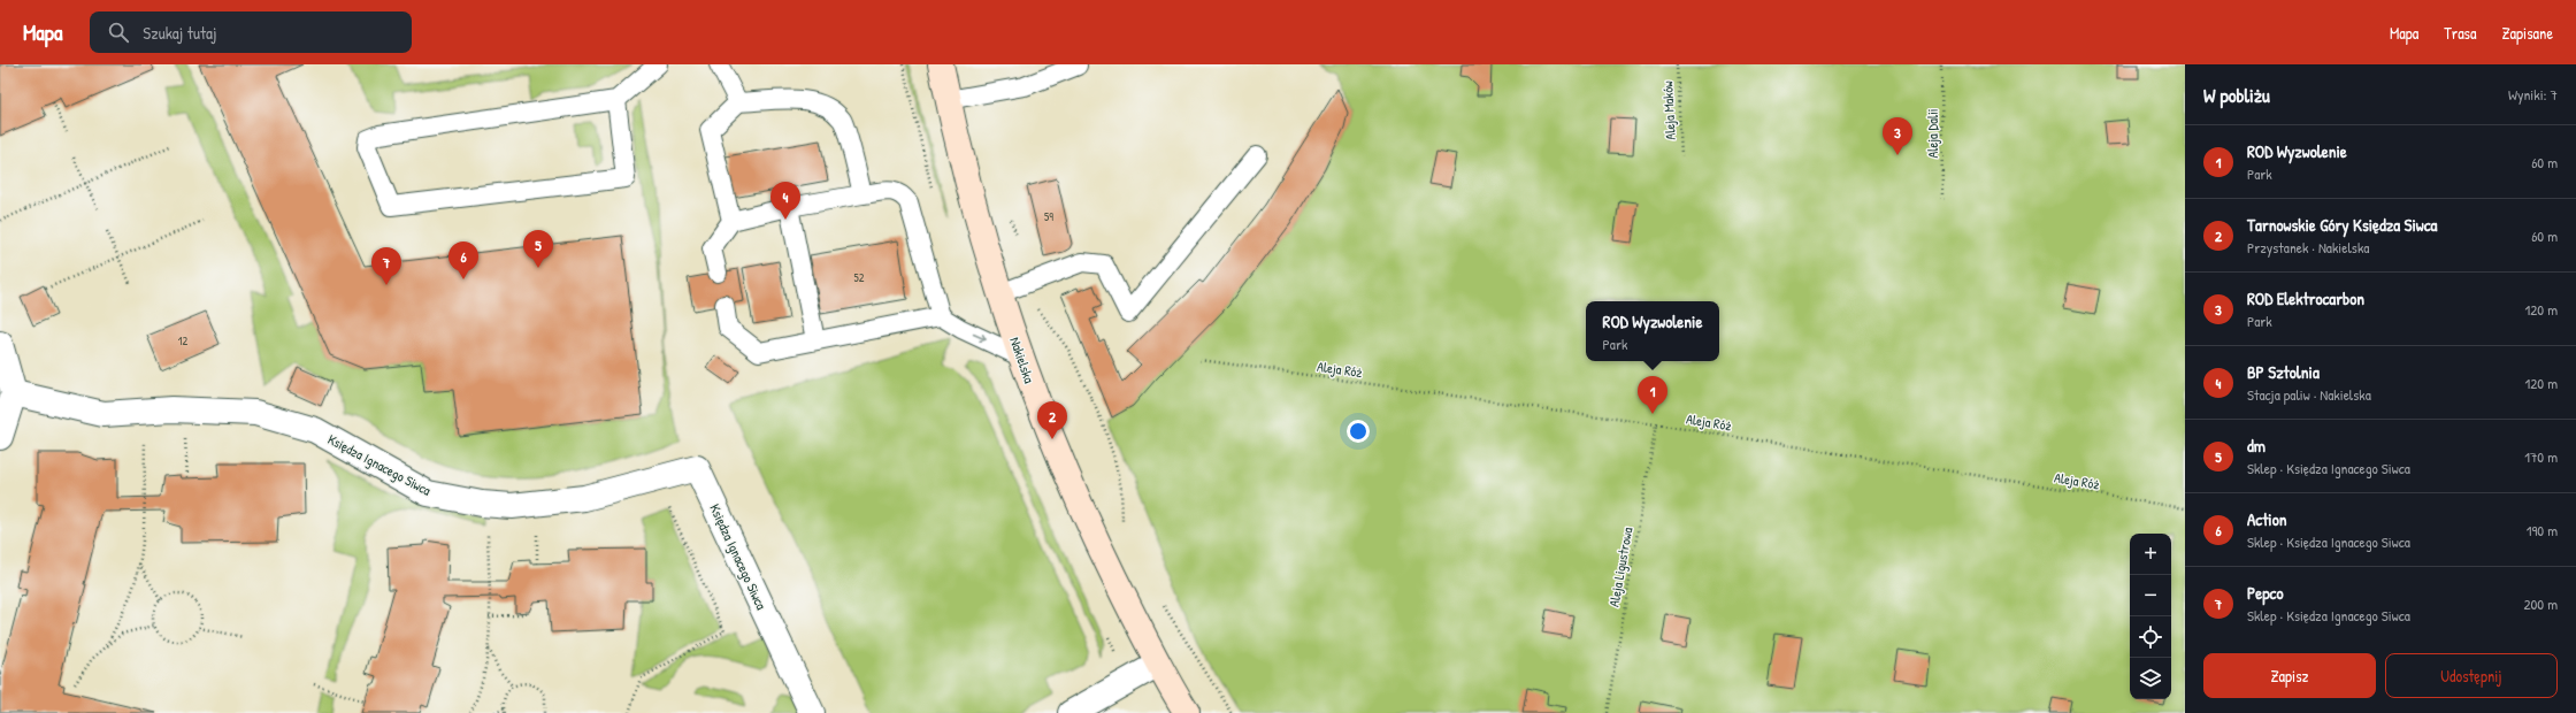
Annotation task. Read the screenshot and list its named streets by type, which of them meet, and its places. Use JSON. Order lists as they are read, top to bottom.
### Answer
{
  "streets": {
    "street": ["Nakielska", "Księdza Ignacego Siwca"],
    "path": [
      "Aleja Maków",
      "Aleja Dalii",
      "Aleja Róż",
      "Aleja Ligustrowa"
    ]
  },
  "crossings": [
    ["Aleja Róż", "Aleja Ligustrowa"]
  ],
  "house_numbers": ["59", "52", "12"],
  "page": {
    "header": "Mapa",
    "search": "Szukaj tutaj",
    "nav": ["Mapa", "Trasa", "Zapisane"],
    "heading": ["W pobliżu", "Wyniki: 7"],
    "pins": [
      "3",
      "4",
      "5",
      "6",
      "7",
      "1",
      "2"
    ],
    "list": [
      {
        "mark": "1",
        "name": "ROD Wyzwolenie",
        "note": "Park",
        "value": "60 m"
      },
      {
        "mark": "2",
        "name": "Tarnowskie Góry Księdza Siwca",
        "note": "Przystanek · Nakielska",
        "value": "60 m"
      },
      {
        "mark": "3",
        "name": "ROD Elektrocarbon",
        "note": "Park",
        "value": "120 m"
      },
      {
        "mark": "4",
        "name": "BP Sztolnia",
        "note": "Stacja paliw · Nakielska",
        "value": "120 m"
      },
      {
        "mark": "5",
        "name": "dm",
        "note": "Sklep · Księdza Ignacego Siwca",
        "value": "170 m"
      },
      {
        "mark": "6",
        "name": "Action",
        "note": "Sklep · Księdza Ignacego Siwca",
        "value": "190 m"
      },
      {
        "mark": "7",
        "name": "Pepco",
        "note": "Sklep · Księdza Ignacego Siwca",
        "value": "200 m"
      }
    ],
    "popup": ["ROD Wyzwolenie", "Park"],
    "map_buttons": ["+", "−"],
    "buttons": ["Zapisz", "Udostępnij"]
  }
}
